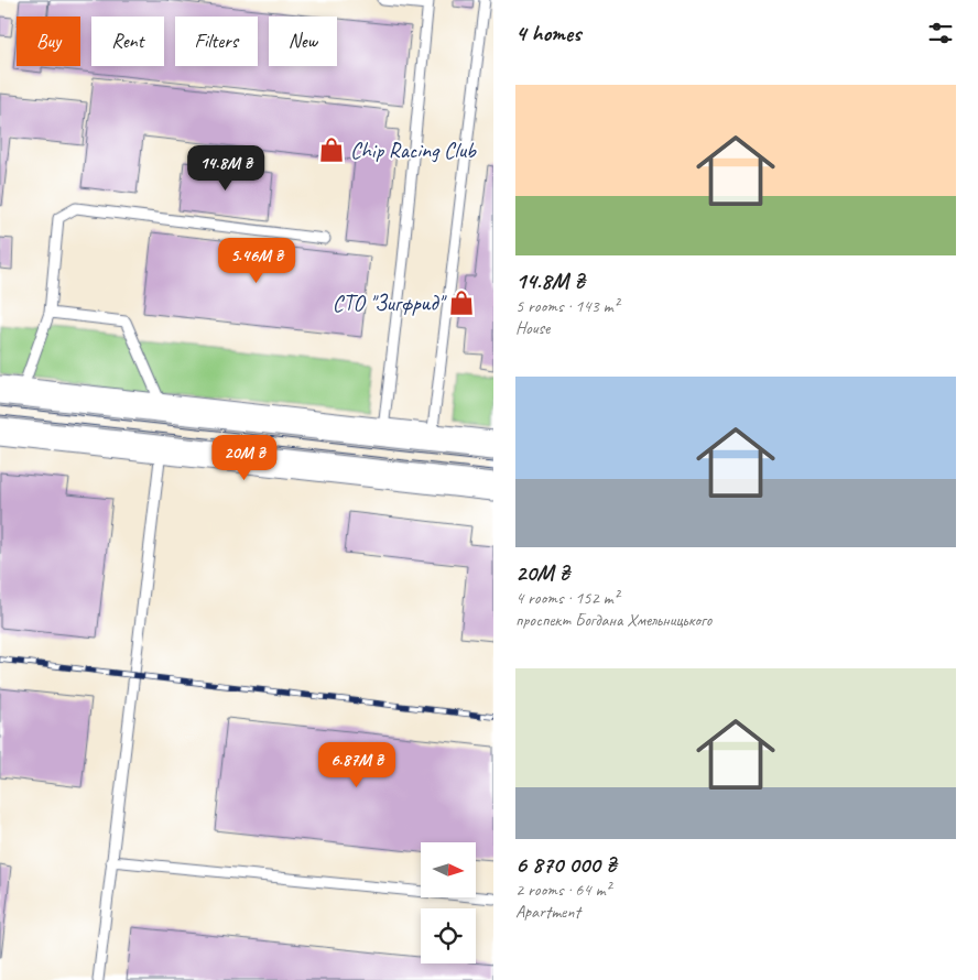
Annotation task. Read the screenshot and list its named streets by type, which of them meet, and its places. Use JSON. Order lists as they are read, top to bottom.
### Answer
{
  "places": {
    "shop": ["Chip Racing Club", "СТО \"Зигфрид\""]
  },
  "north": "right",
  "page": {
    "heading": "4 homes",
    "chip": [
      "Buy",
      "Rent",
      "Filters",
      "New"
    ],
    "list": [
      {
        "name": "14.8M ₴",
        "note": "5 rooms · 143 m² · House"
      },
      {
        "name": "20M ₴",
        "note": "4 rooms · 152 m² · проспект Богдана Хмельницького"
      },
      {
        "name": "6 870 000 ₴",
        "note": "2 rooms · 64 m² · Apartment"
      }
    ],
    "price": [
      "14.8M ₴",
      "5.46M ₴",
      "20M ₴",
      "6.87M ₴"
    ]
  }
}
